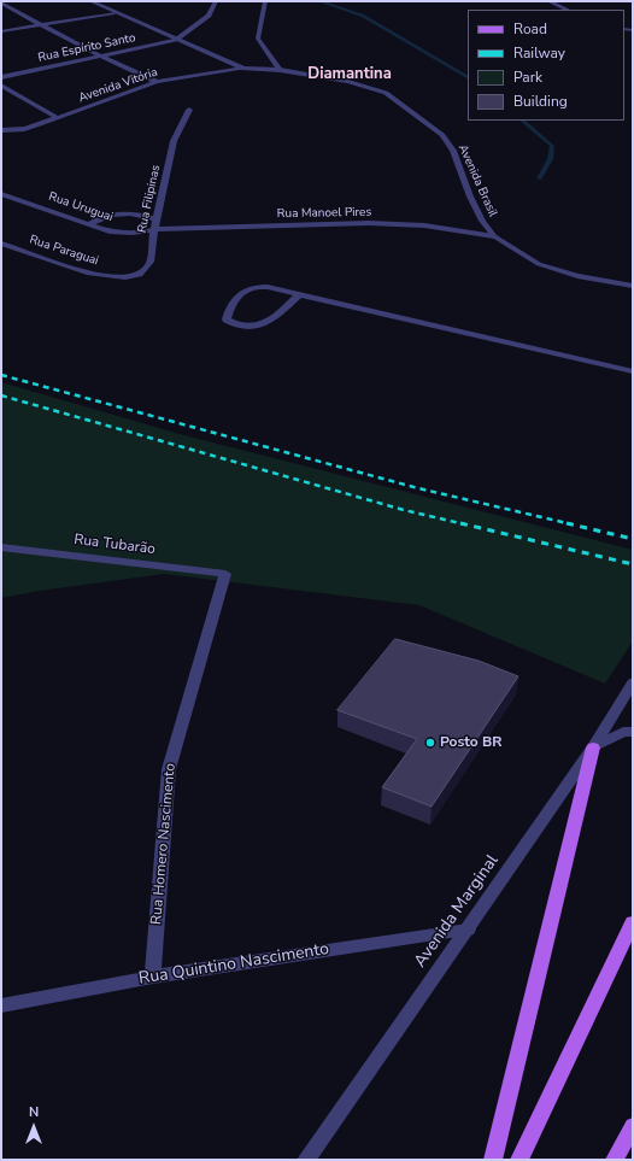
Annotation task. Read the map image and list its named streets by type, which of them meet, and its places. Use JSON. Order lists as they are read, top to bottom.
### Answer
{
  "streets": {
    "street": [
      "Rua Espírito Santo",
      "Avenida Vitória",
      "Avenida Brasil",
      "Rua Filipinas",
      "Rua Uruguai",
      "Rua Manoel Pires",
      "Rua Paraguai",
      "Rua Tubarão",
      "Rua Homero Nascimento",
      "Avenida Marginal",
      "Rua Quintino Nascimento"
    ]
  },
  "crossings": [
    ["Rua Espírito Santo", "Avenida Brasil"],
    ["Avenida Vitória", "Avenida Brasil"],
    ["Avenida Brasil", "Rua Manoel Pires"],
    ["Rua Filipinas", "Rua Uruguai"],
    ["Rua Filipinas", "Rua Manoel Pires"],
    ["Rua Filipinas", "Rua Paraguai"],
    ["Rua Uruguai", "Rua Manoel Pires"],
    ["Rua Tubarão", "Rua Homero Nascimento"],
    ["Rua Homero Nascimento", "Rua Quintino Nascimento"],
    ["Avenida Marginal", "Rua Quintino Nascimento"]
  ],
  "districts": ["Diamantina"],
  "places": ["Posto BR"],
  "legend": [
    "Road",
    "Railway",
    "Park",
    "Building"
  ],
  "north": "top"
}
